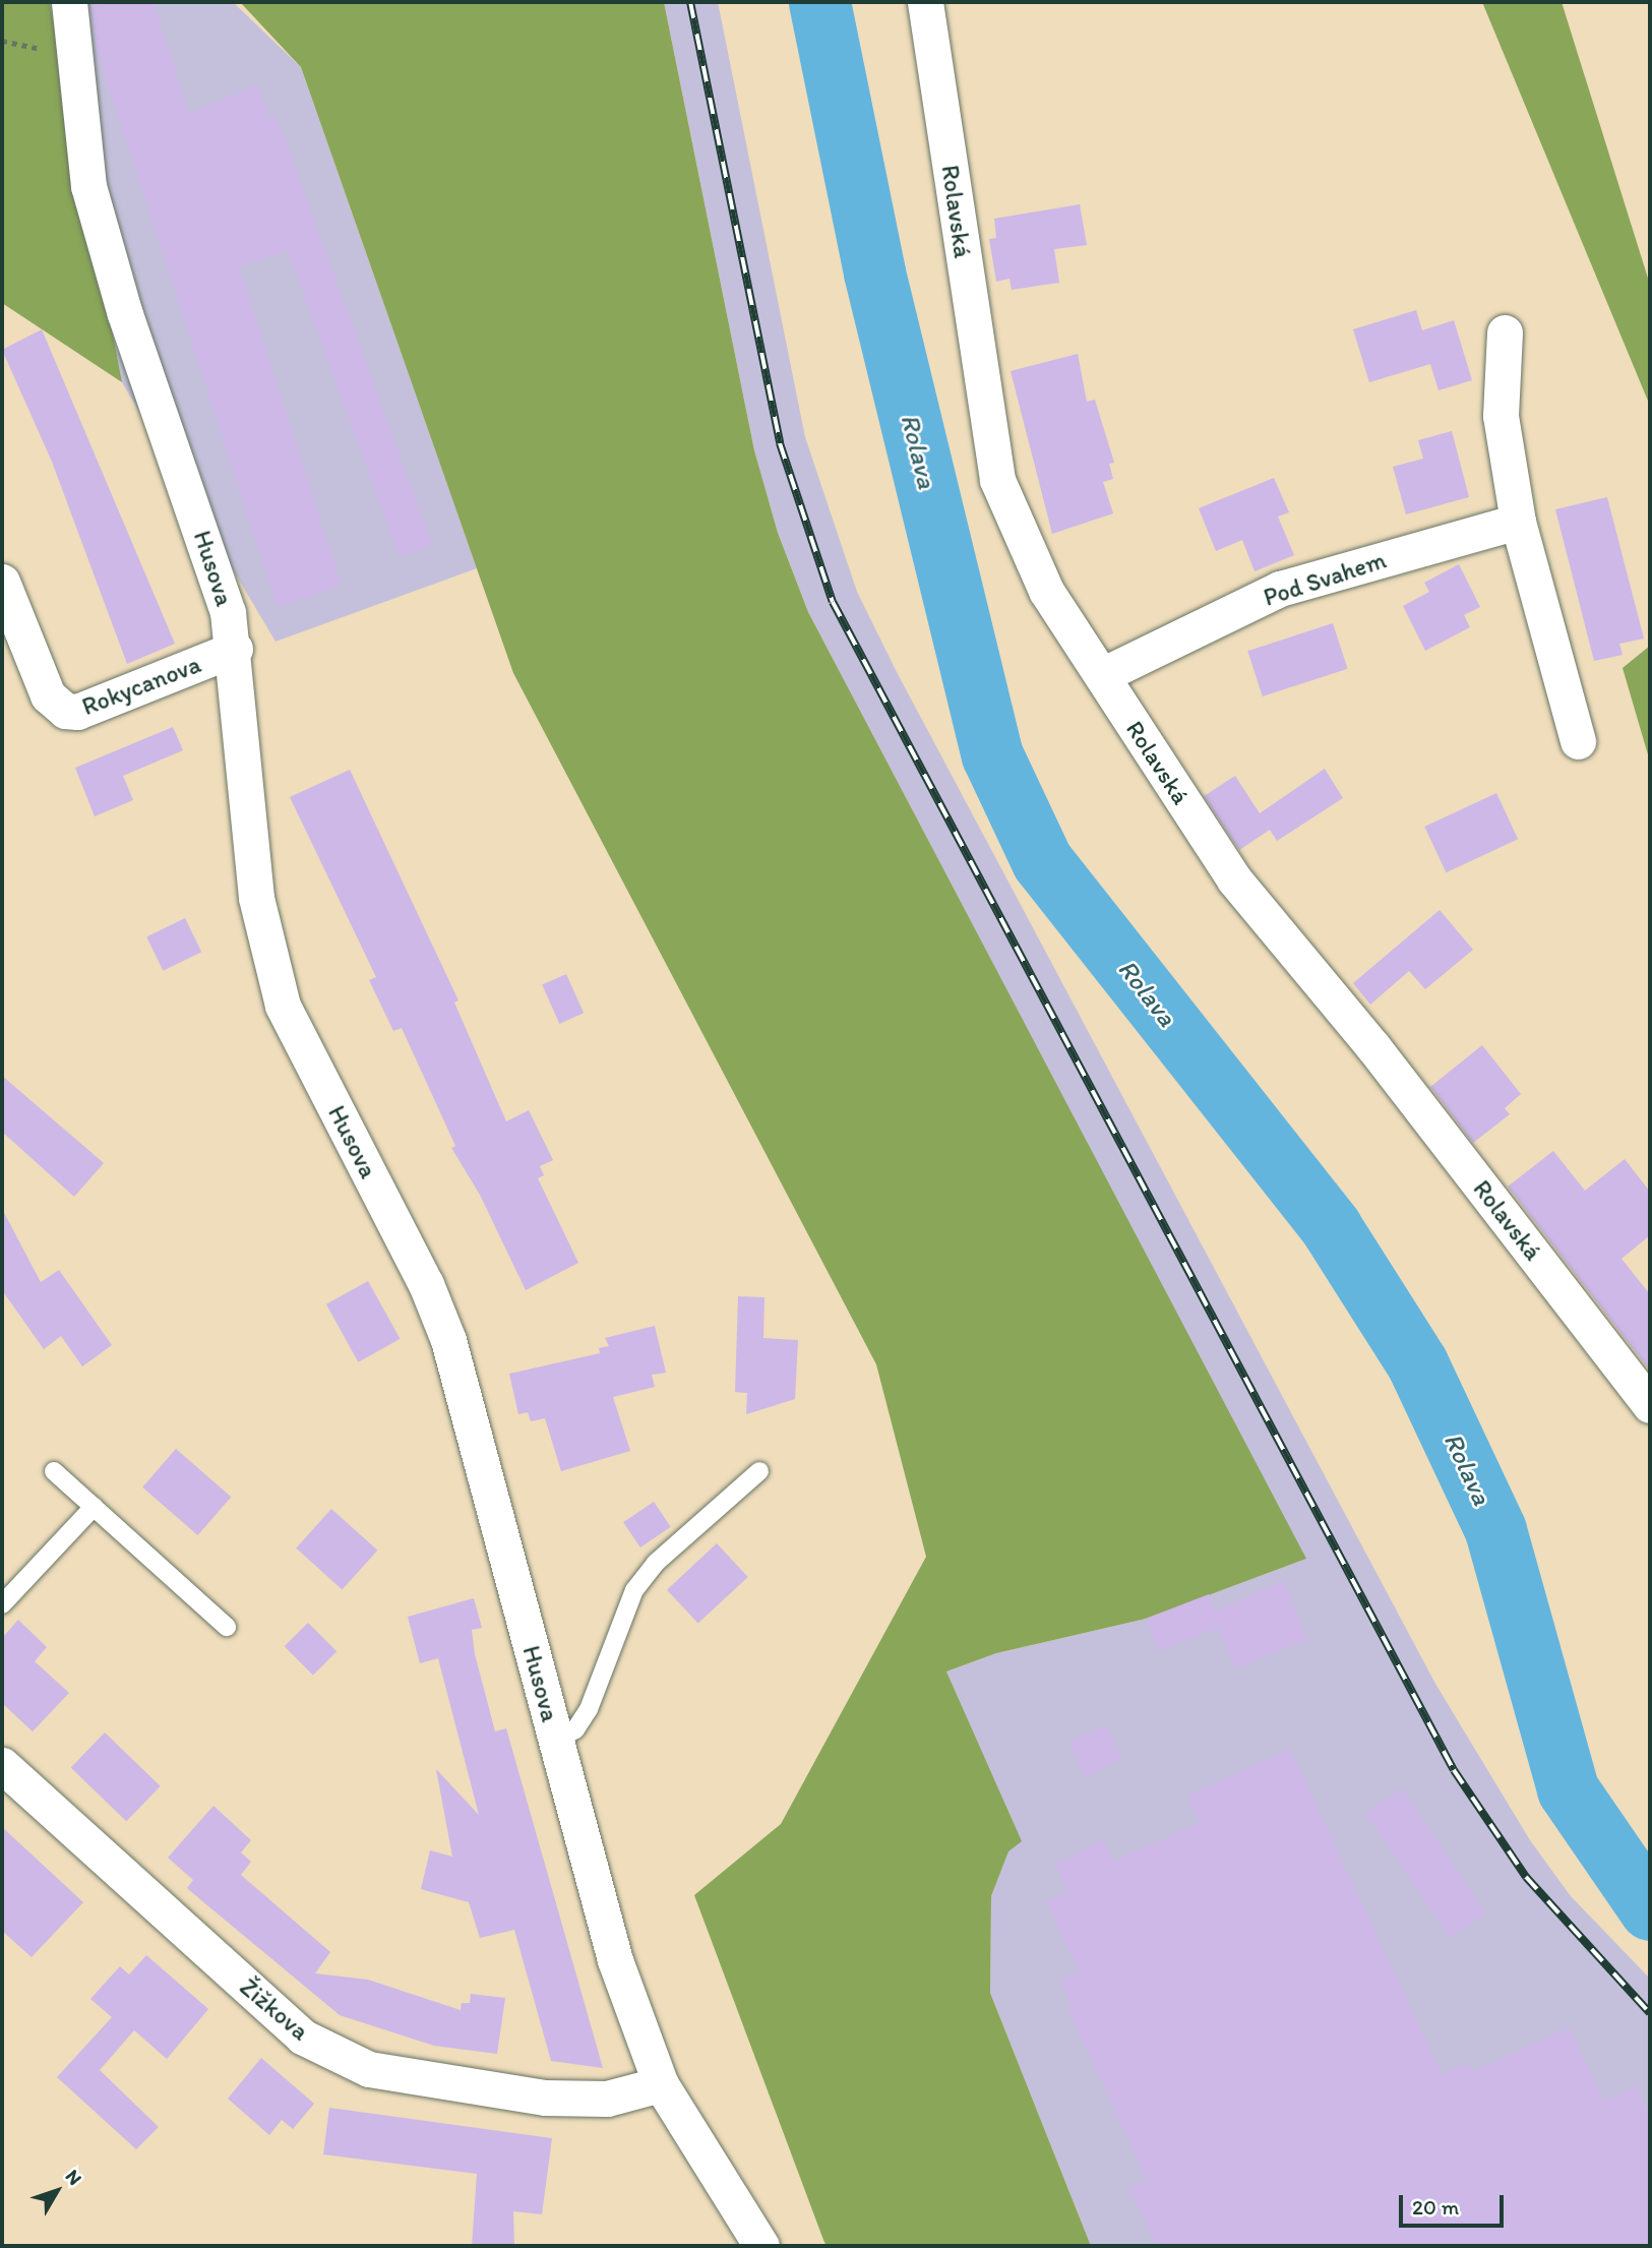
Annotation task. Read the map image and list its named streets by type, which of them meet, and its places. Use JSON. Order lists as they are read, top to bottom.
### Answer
{
  "streets": {
    "street": [
      "Rolavská",
      "Husova",
      "Pod Svahem",
      "Rokycanova",
      "Žižkova"
    ]
  },
  "crossings": [
    ["Rolavská", "Pod Svahem"],
    ["Husova", "Rokycanova"],
    ["Husova", "Žižkova"]
  ],
  "water": ["Rolava"],
  "scale_bar": "20 m",
  "north": "top right"
}
